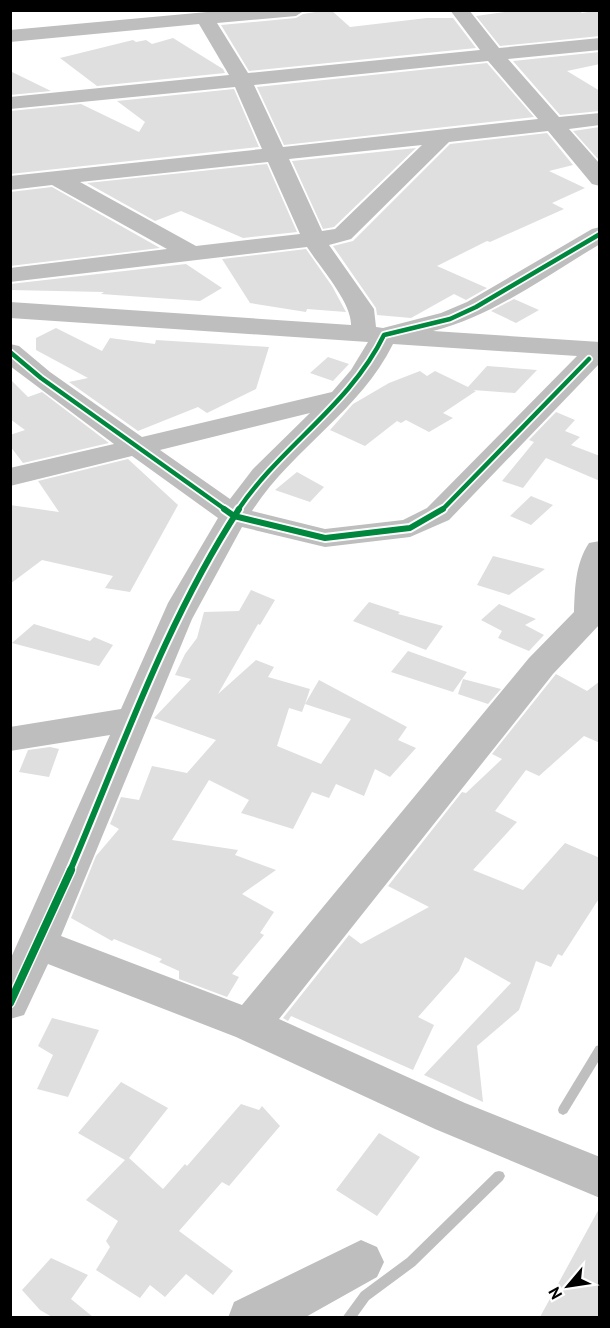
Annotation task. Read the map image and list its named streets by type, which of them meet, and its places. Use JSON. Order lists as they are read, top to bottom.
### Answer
{
  "north": "bottom left"
}
